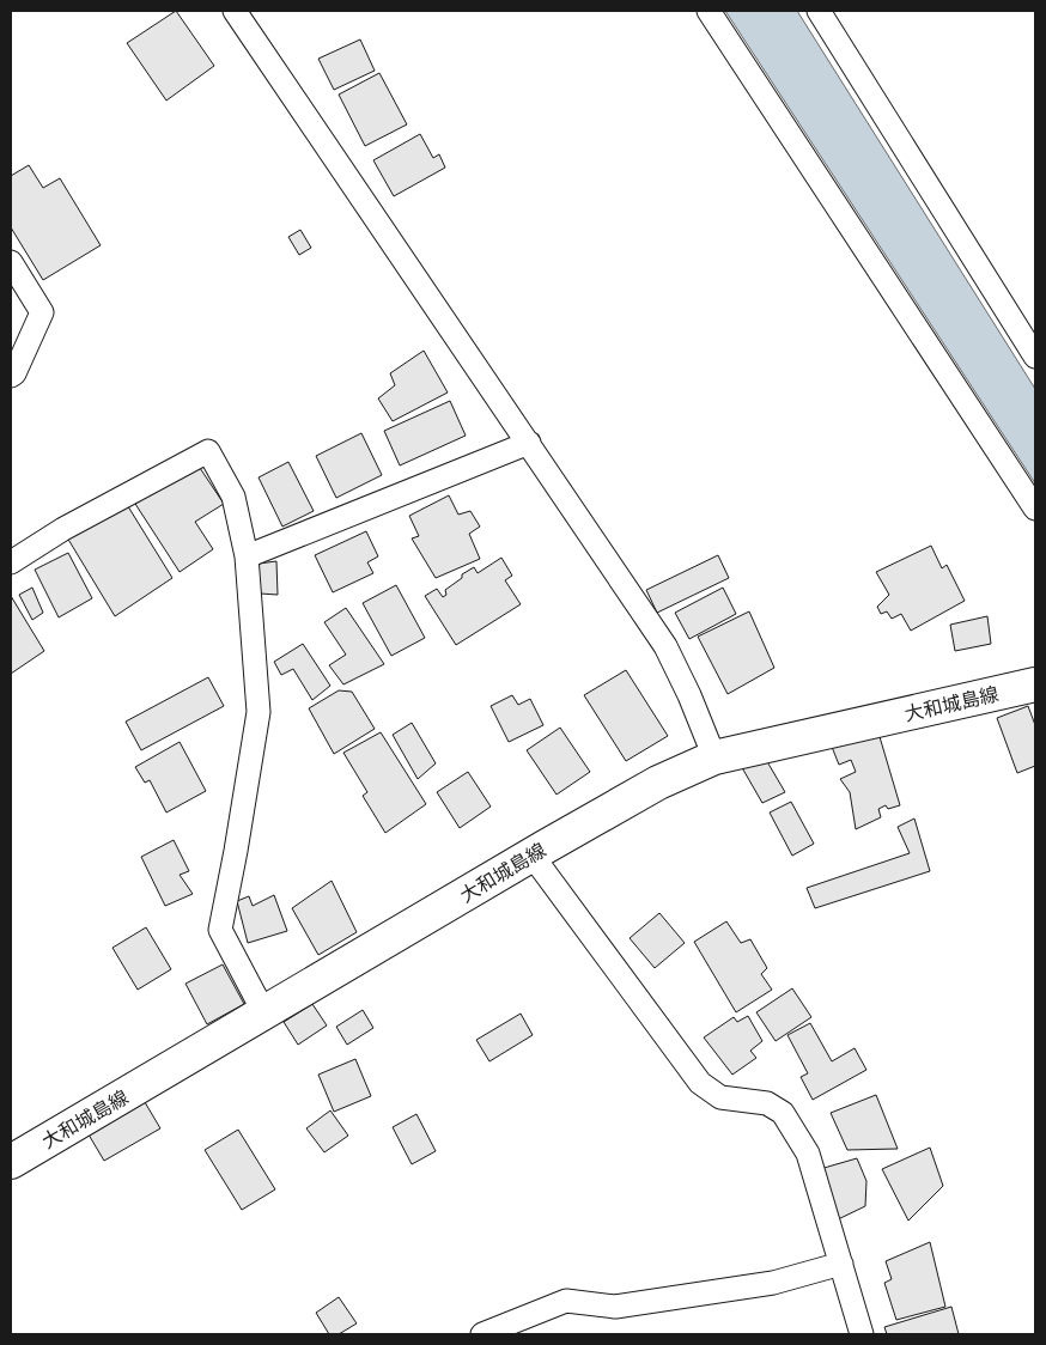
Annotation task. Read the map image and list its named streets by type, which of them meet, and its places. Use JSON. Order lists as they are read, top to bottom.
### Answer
{
  "streets": {
    "main road": ["大和城島線"]
  }
}
